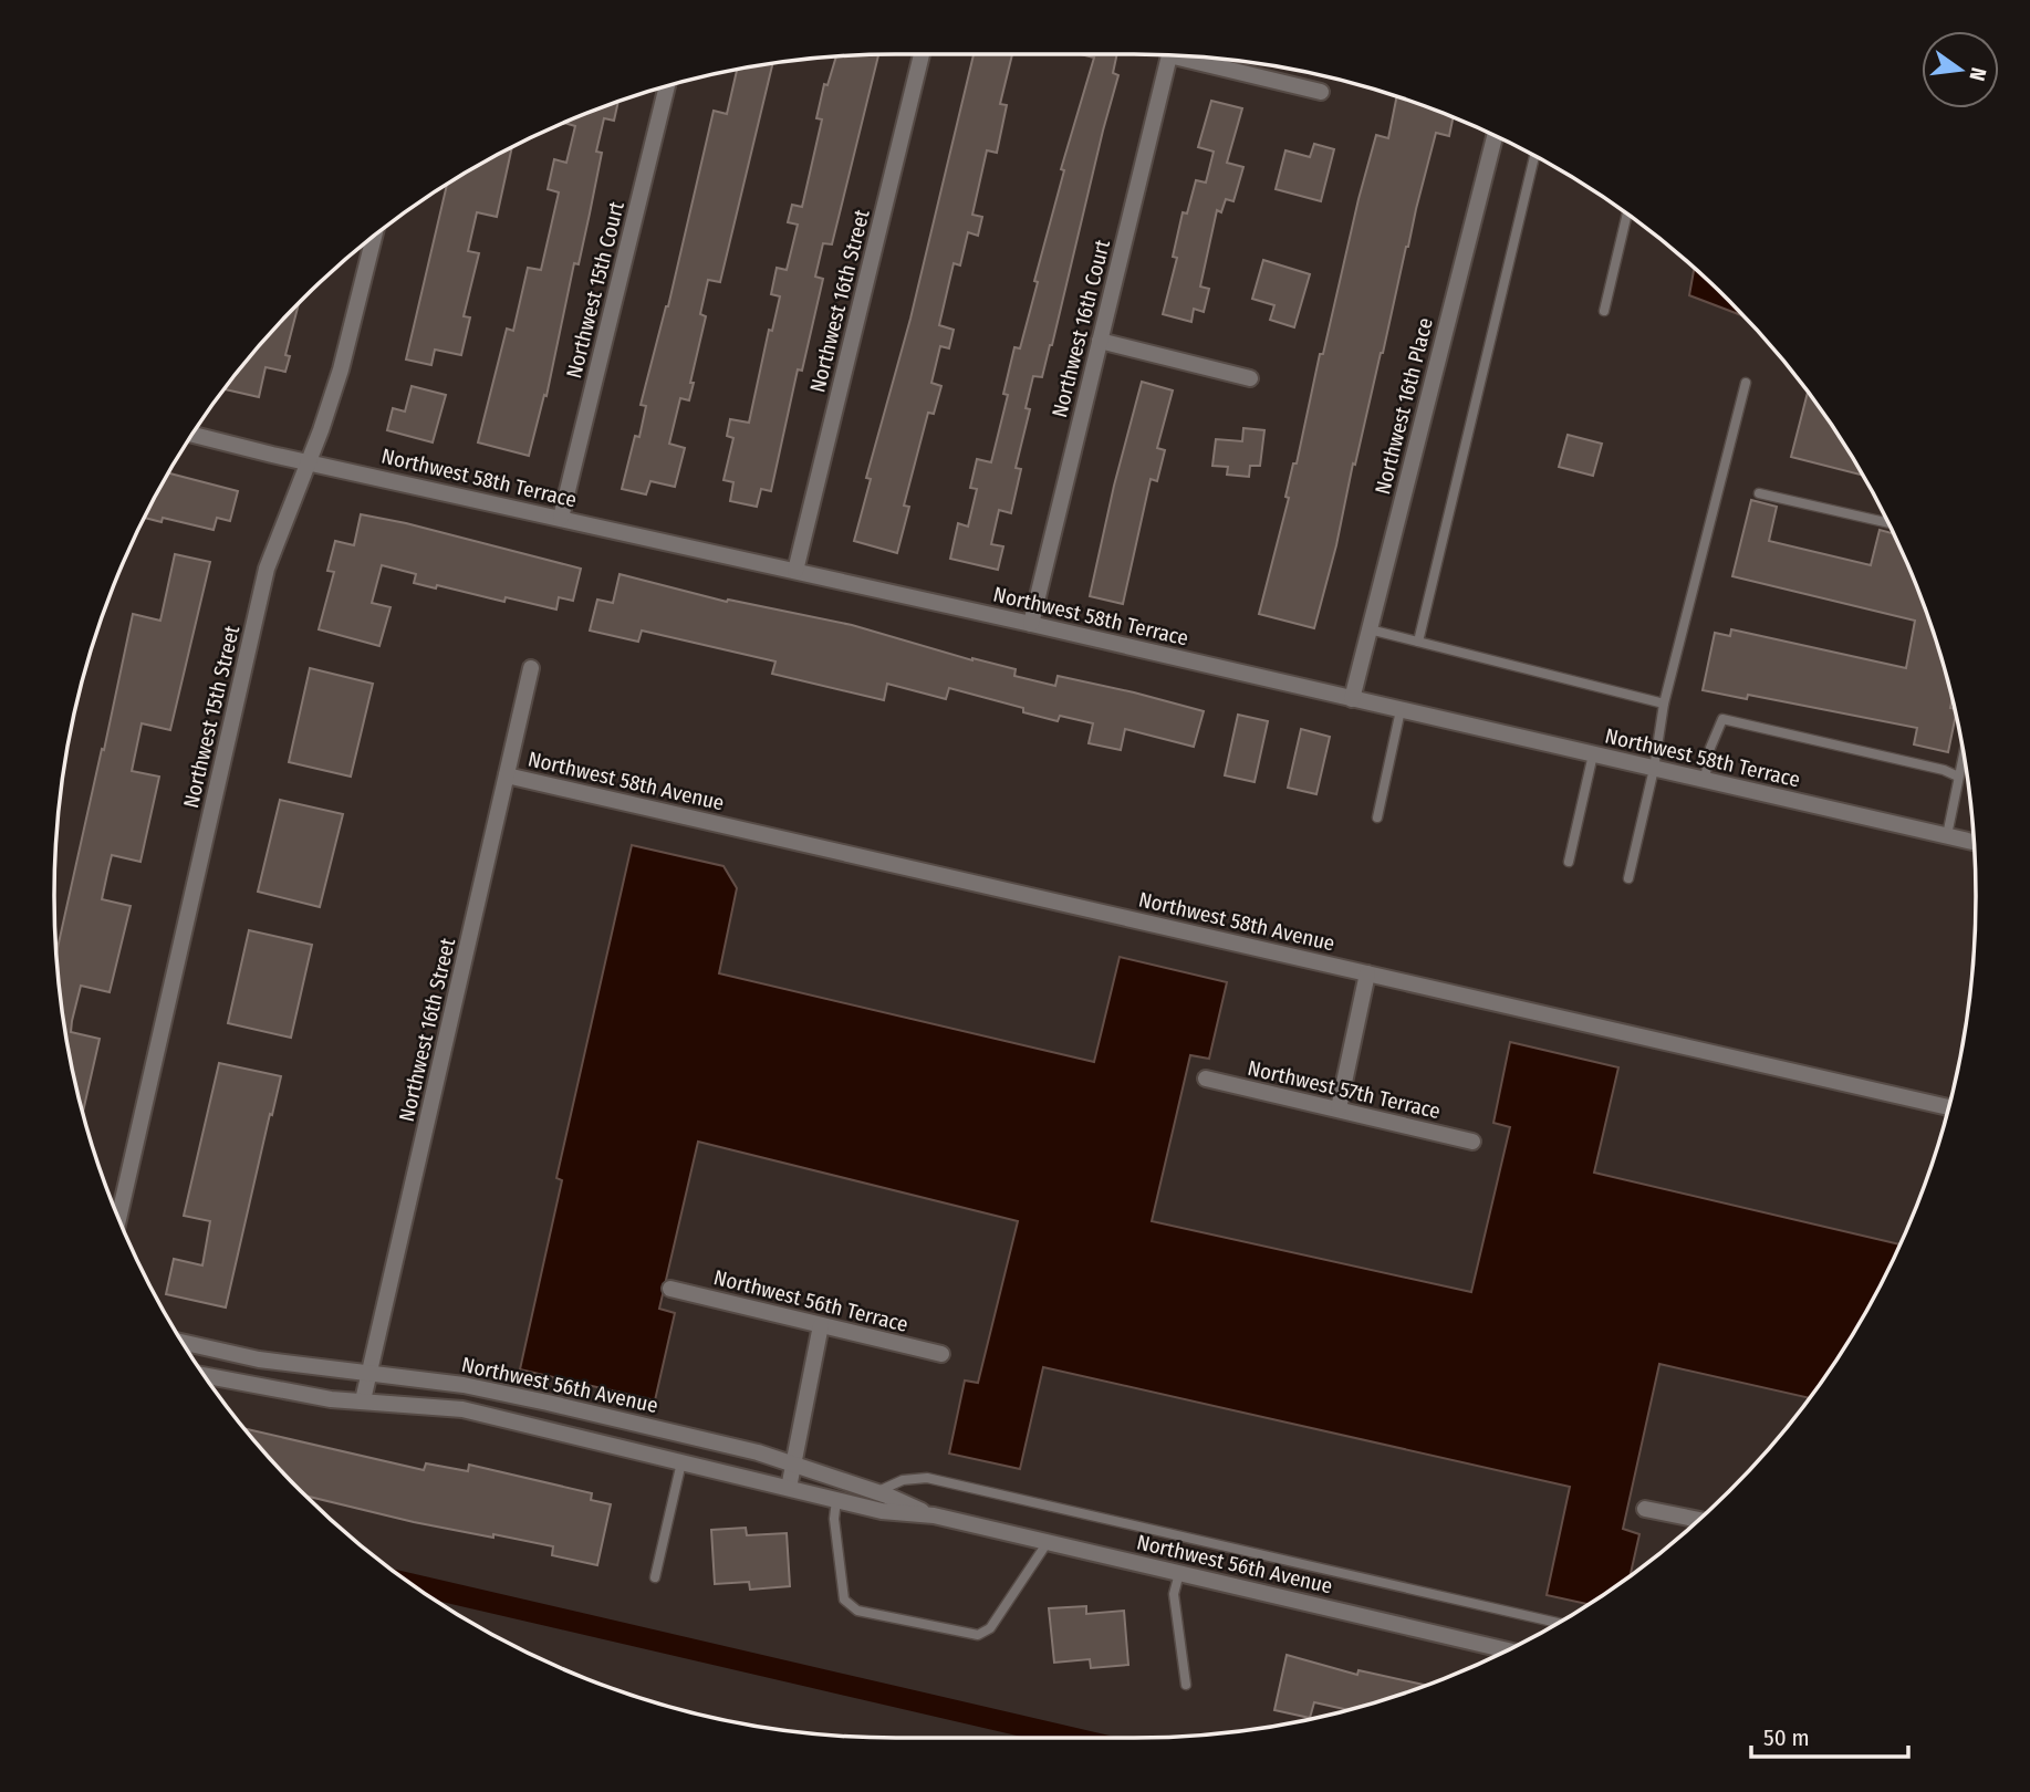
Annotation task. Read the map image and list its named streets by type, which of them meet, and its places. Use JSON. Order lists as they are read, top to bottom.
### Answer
{
  "streets": {
    "street": [
      "Northwest 15th Court",
      "Northwest 16th Street",
      "Northwest 16th Court",
      "Northwest 16th Place",
      "Northwest 58th Terrace",
      "Northwest 15th Street",
      "Northwest 58th Avenue",
      "Northwest 57th Terrace",
      "Northwest 56th Terrace",
      "Northwest 56th Avenue"
    ]
  },
  "crossings": [
    ["Northwest 15th Court", "Northwest 58th Terrace"],
    ["Northwest 16th Street", "Northwest 58th Terrace"],
    ["Northwest 16th Street", "Northwest 58th Avenue"],
    ["Northwest 16th Street", "Northwest 56th Avenue"],
    ["Northwest 16th Court", "Northwest 58th Terrace"],
    ["Northwest 16th Place", "Northwest 58th Terrace"],
    ["Northwest 58th Terrace", "Northwest 15th Street"]
  ],
  "scale_bar": "50 m",
  "north": "right"
}
